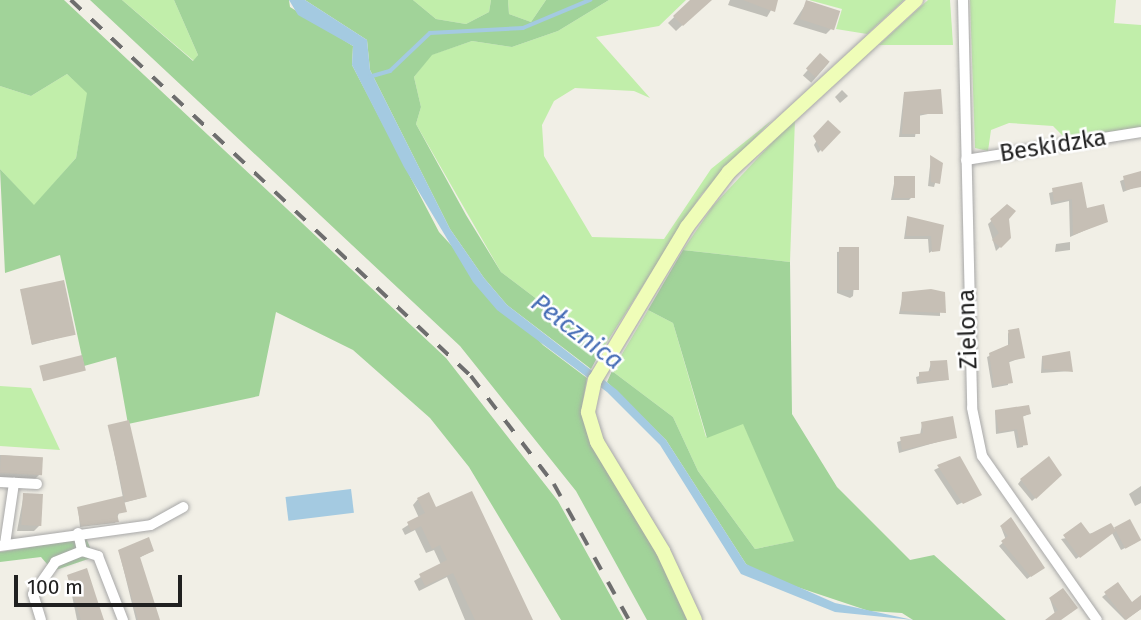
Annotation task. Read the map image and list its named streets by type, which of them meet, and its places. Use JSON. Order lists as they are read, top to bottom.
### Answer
{
  "streets": {
    "street": ["Beskidzka", "Zielona"]
  },
  "crossings": [
    ["Beskidzka", "Zielona"]
  ],
  "water": ["Pełcznica"],
  "scale_bar": "100 m"
}
